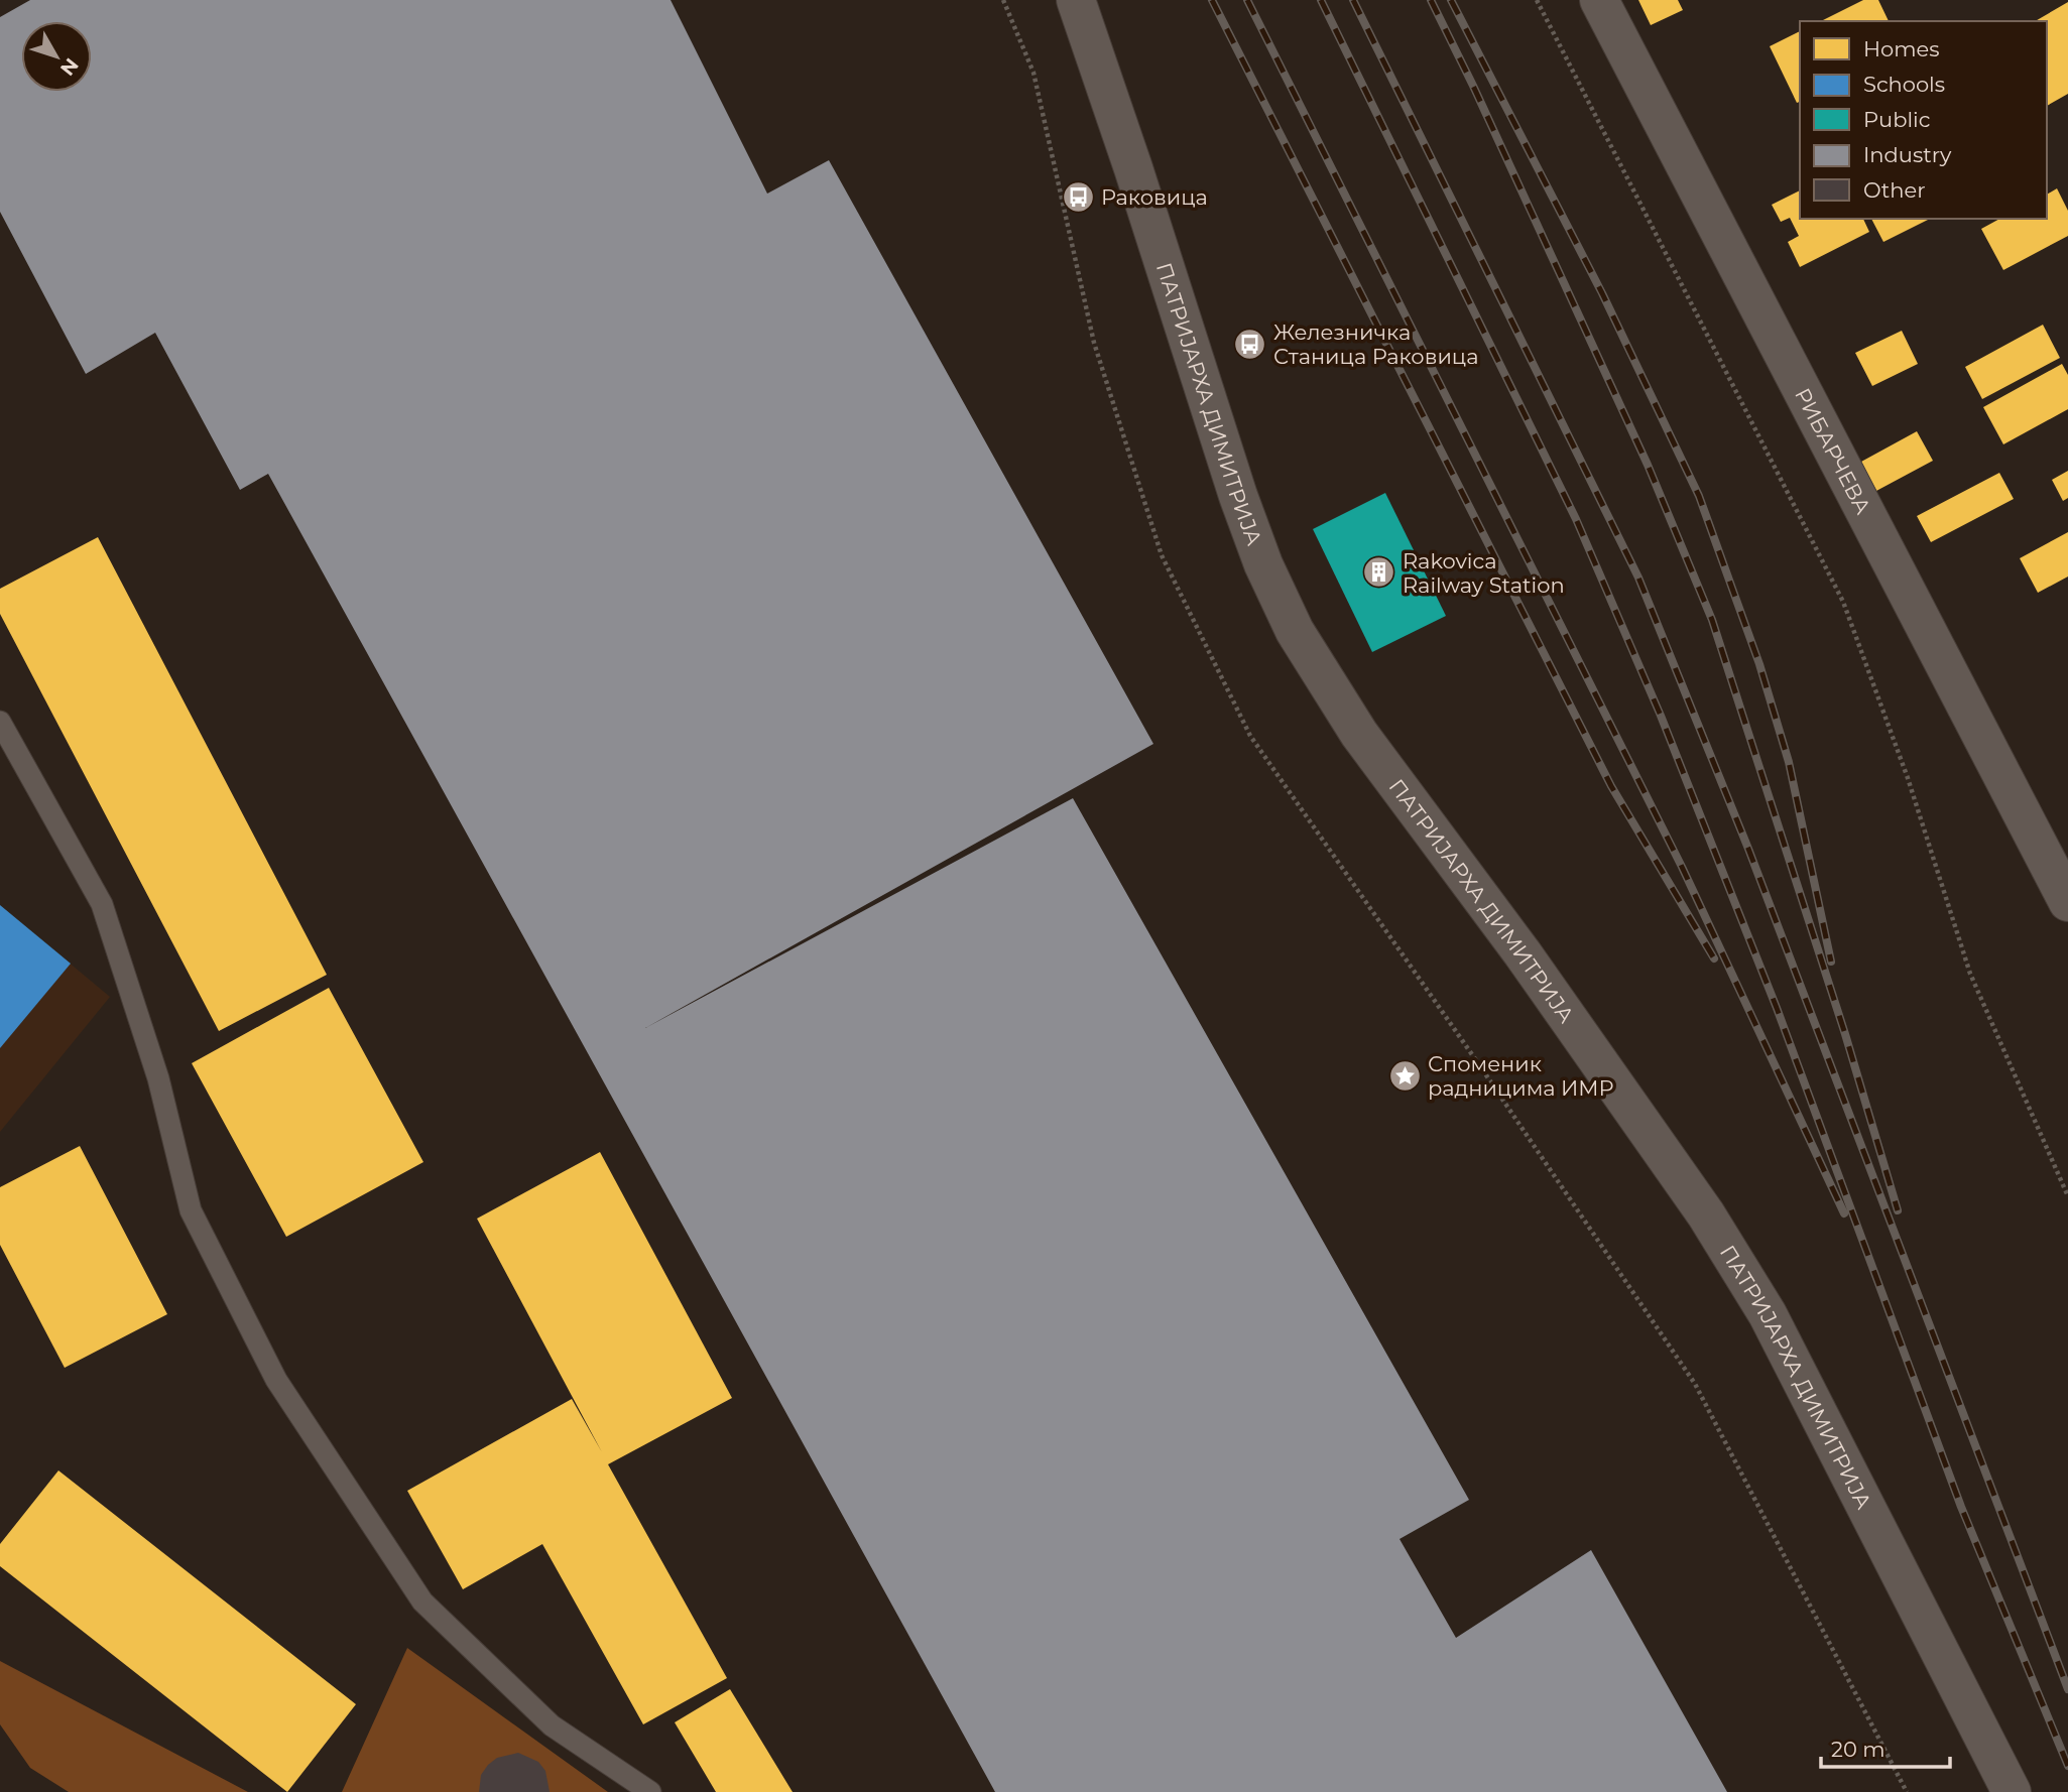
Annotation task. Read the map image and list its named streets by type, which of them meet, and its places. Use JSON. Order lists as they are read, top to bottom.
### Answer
{
  "streets": {
    "main road": ["ПАТРИЈАРХА ДИМИТРИЈА", "РИБАРЧЕВА"]
  },
  "places": {
    "bus stop": ["Раковица", "Железничка Станица Раковица"],
    "building": ["Rakovica Railway Station"],
    "place": ["Споменик радницима ИМР"]
  },
  "legend": [
    "Homes",
    "Schools",
    "Public",
    "Industry",
    "Other"
  ],
  "scale_bar": "20 m",
  "north": "bottom right"
}
